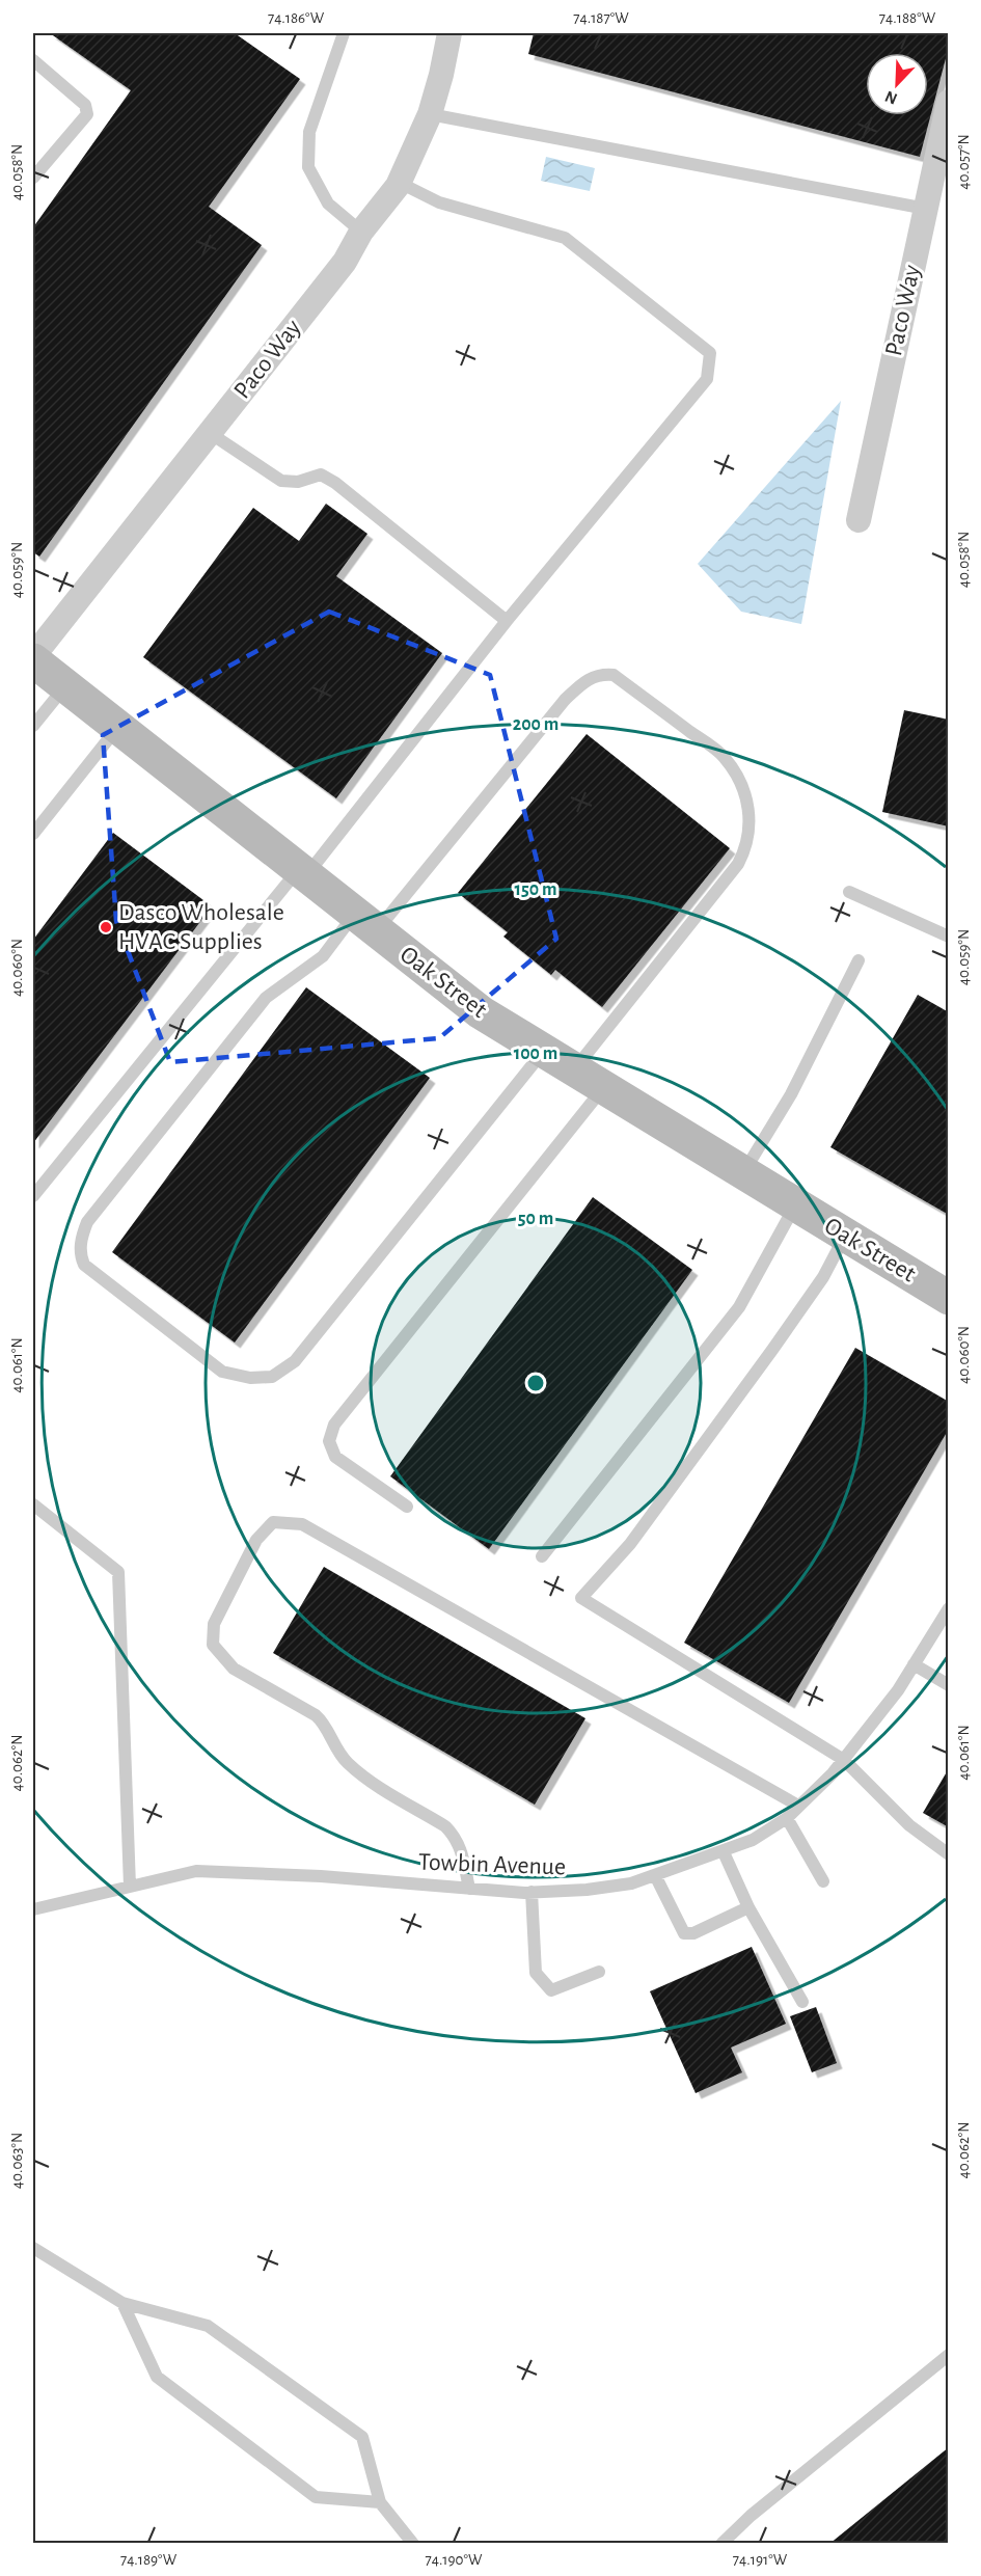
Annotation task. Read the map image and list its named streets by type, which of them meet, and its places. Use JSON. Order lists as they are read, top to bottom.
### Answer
{
  "streets": {
    "street": ["Paco Way", "Oak Street"],
    "lane": ["Towbin Avenue"]
  },
  "crossings": [
    ["Paco Way", "Oak Street"]
  ],
  "places": ["Dasco Wholesale HVAC Supplies"],
  "north": "bottom left",
  "coordinates": [
    "74.186°W",
    "74.187°W",
    "74.188°W",
    "40.057°N",
    "40.058°N",
    "40.059°N",
    "40.060°N",
    "40.061°N",
    "40.062°N",
    "40.063°N",
    "74.189°W",
    "74.190°W",
    "74.191°W"
  ],
  "rings": [
    "200 m",
    "150 m",
    "100 m",
    "50 m"
  ]
}
